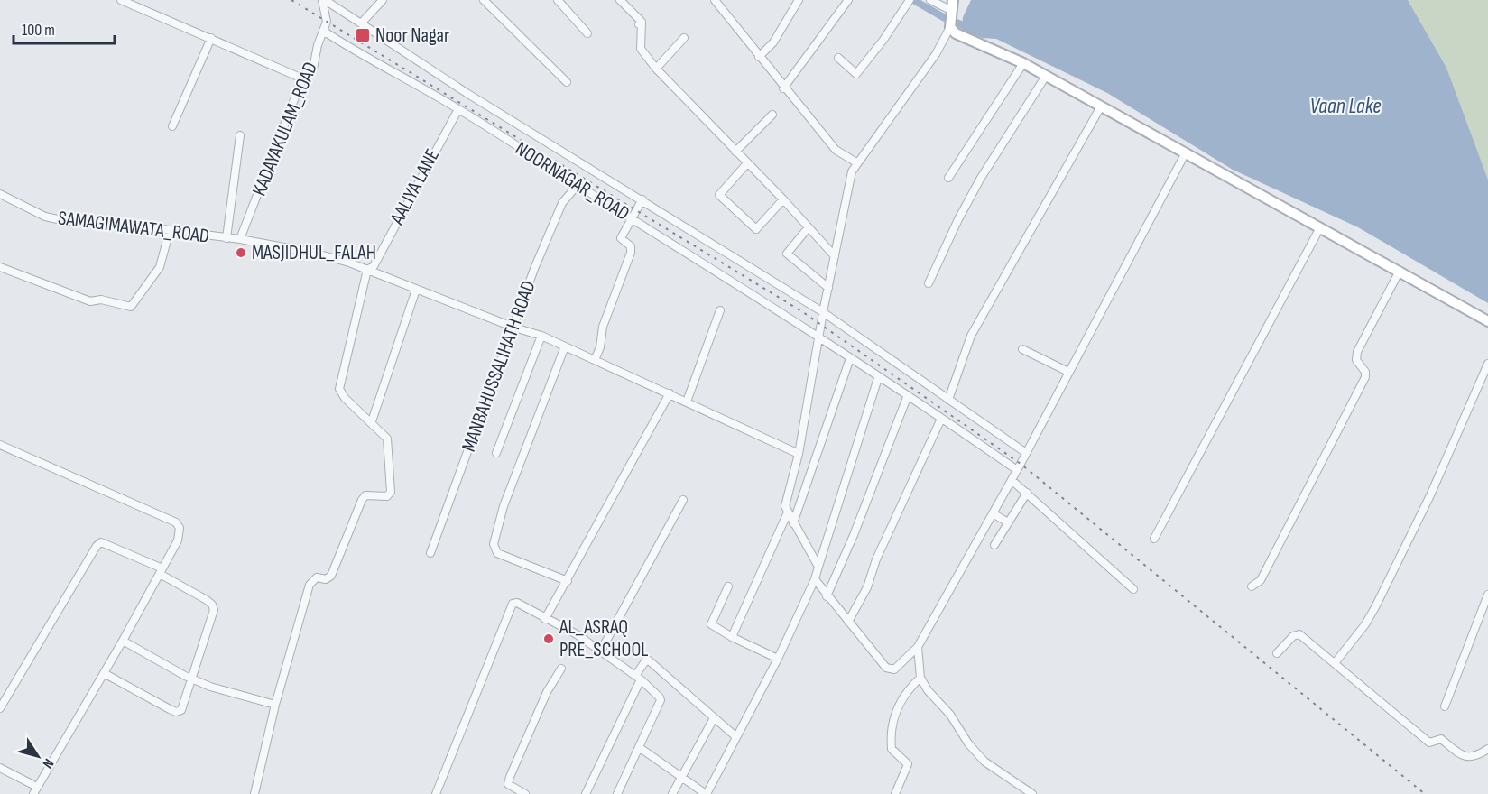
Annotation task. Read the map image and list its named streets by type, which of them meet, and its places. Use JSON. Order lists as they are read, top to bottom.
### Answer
{
  "streets": {
    "street": [
      "KADAYAKULAM_ROAD",
      "NOORNAGAR_ROAD",
      "AALIYA LANE",
      "SAMAGIMAWATA_ROAD",
      "MANBAHUSSALIHATH ROAD"
    ]
  },
  "crossings": [
    ["KADAYAKULAM_ROAD", "NOORNAGAR_ROAD"],
    ["KADAYAKULAM_ROAD", "SAMAGIMAWATA_ROAD"],
    ["NOORNAGAR_ROAD", "AALIYA LANE"],
    ["NOORNAGAR_ROAD", "MANBAHUSSALIHATH ROAD"],
    ["AALIYA LANE", "SAMAGIMAWATA_ROAD"],
    ["SAMAGIMAWATA_ROAD", "MANBAHUSSALIHATH ROAD"]
  ],
  "water": ["Vaan Lake"],
  "places": {
    "transit": ["Noor Nagar"],
    "other": ["MASJIDHUL_FALAH", "AL_ASRAQ PRE_SCHOOL"]
  },
  "scale_bar": "100 m",
  "north": "bottom right"
}
